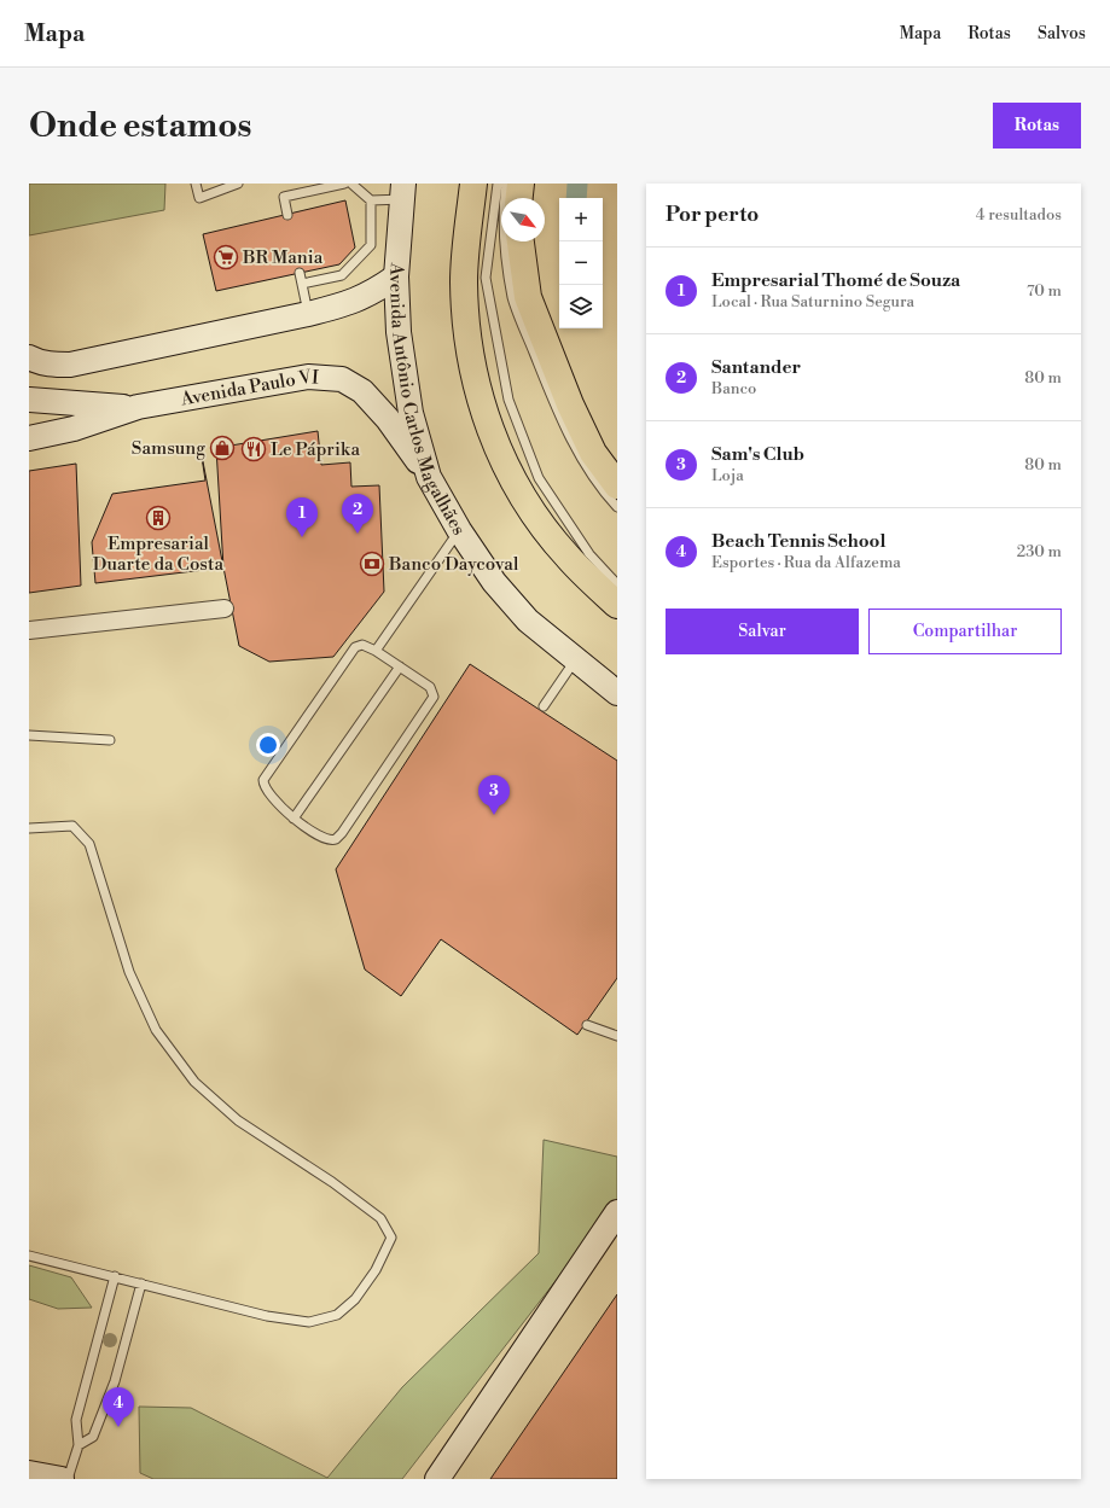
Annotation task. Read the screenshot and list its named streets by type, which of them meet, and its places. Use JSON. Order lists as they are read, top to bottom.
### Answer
{
  "streets": {
    "main road": ["Avenida Paulo VI", "Avenida Antônio Carlos Magalhães"]
  },
  "crossings": [
    ["Avenida Paulo VI", "Avenida Antônio Carlos Magalhães"]
  ],
  "places": {
    "supermarket": ["BR Mania"],
    "shop": ["Samsung"],
    "restaurant": ["Le Páprika"],
    "building": ["Empresarial Duarte da Costa"],
    "bank": ["Banco Daycoval"]
  },
  "north": "bottom right",
  "page": {
    "header": "Mapa",
    "nav": ["Mapa", "Rotas", "Salvos"],
    "buttons": [
      "Rotas",
      ["Salvar", "Compartilhar"]
    ],
    "title": "Onde estamos",
    "heading": ["Por perto", "4 resultados"],
    "map_buttons": ["+", "−"],
    "list": [
      {
        "mark": "1",
        "name": "Empresarial Thomé de Souza",
        "note": "Local · Rua Saturnino Segura",
        "value": "70 m"
      },
      {
        "mark": "2",
        "name": "Santander",
        "note": "Banco",
        "value": "80 m"
      },
      {
        "mark": "3",
        "name": "Sam's Club",
        "note": "Loja",
        "value": "80 m"
      },
      {
        "mark": "4",
        "name": "Beach Tennis School",
        "note": "Esportes · Rua da Alfazema",
        "value": "230 m"
      }
    ],
    "pins": [
      "2",
      "1",
      "3",
      "4"
    ]
  }
}
